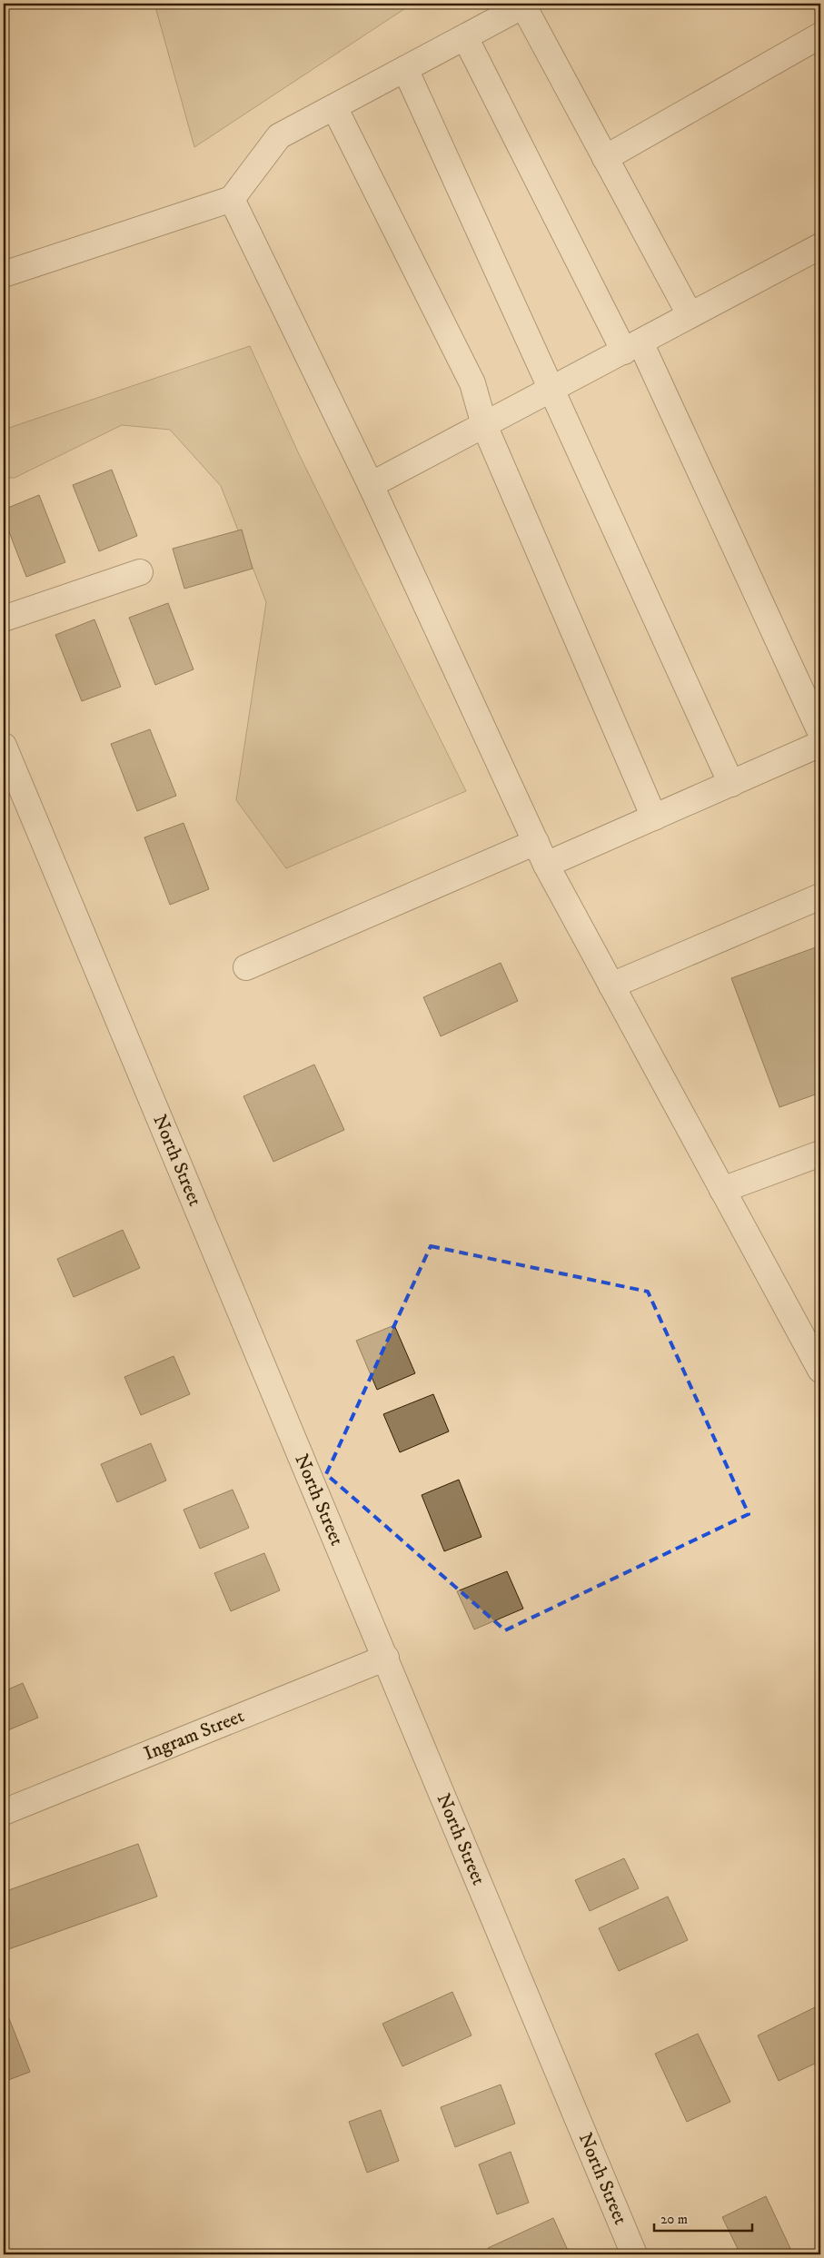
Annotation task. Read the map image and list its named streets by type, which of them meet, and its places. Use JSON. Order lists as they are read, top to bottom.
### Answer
{
  "streets": {
    "street": ["North Street", "Ingram Street"]
  },
  "crossings": [
    ["North Street", "Ingram Street"]
  ],
  "scale_bar": "20 m"
}
